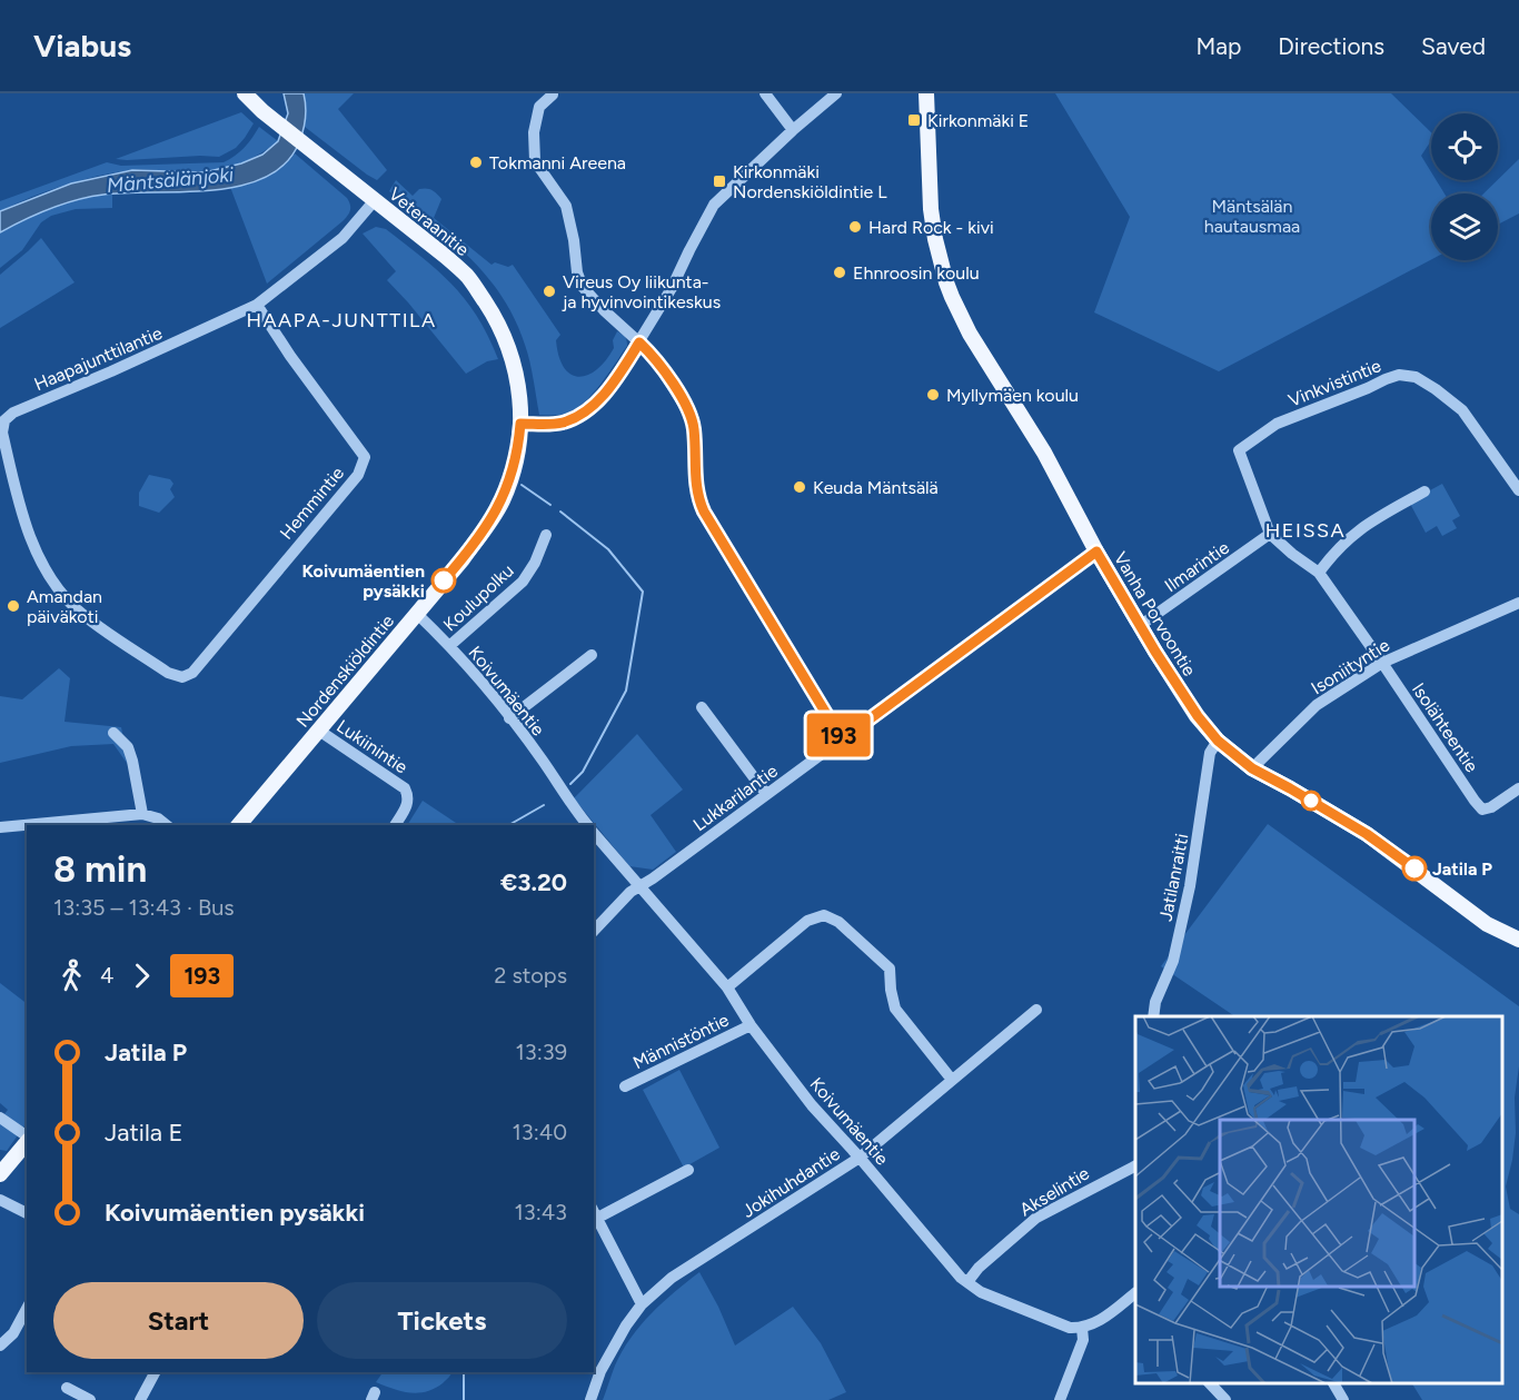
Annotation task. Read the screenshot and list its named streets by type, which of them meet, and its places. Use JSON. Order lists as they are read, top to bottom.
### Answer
{
  "streets": {
    "main road": ["Veteraanitie", "Vanha Porvoontie", "Nordenskiöldintie"],
    "street": [
      "Haapajunttilantie",
      "Vinkvistintie",
      "Hemmintie",
      "Ilmarintie",
      "Koulupolku",
      "Isoniityntie",
      "Koivumäentie",
      "Isolähteentie",
      "Lukiinintie",
      "Lukkarilantie",
      "Jatilanraitti",
      "Männistöntie",
      "Jokihuhdantie",
      "Akselintie"
    ]
  },
  "crossings": [
    ["Veteraanitie", "Haapajunttilantie"],
    ["Veteraanitie", "Nordenskiöldintie"],
    ["Haapajunttilantie", "Hemmintie"],
    ["Vinkvistintie", "Ilmarintie"],
    ["Ilmarintie", "Vanha Porvoontie"],
    ["Koulupolku", "Koivumäentie"],
    ["Vanha Porvoontie", "Isoniityntie"],
    ["Vanha Porvoontie", "Lukkarilantie"],
    ["Vanha Porvoontie", "Jatilanraitti"],
    ["Isoniityntie", "Isolähteentie"],
    ["Nordenskiöldintie", "Koivumäentie"],
    ["Nordenskiöldintie", "Lukiinintie"],
    ["Koivumäentie", "Lukkarilantie"],
    ["Koivumäentie", "Männistöntie"],
    ["Koivumäentie", "Jokihuhdantie"],
    ["Koivumäentie", "Akselintie"]
  ],
  "districts": ["HAAPA-JUNTTILA", "HEISSA"],
  "water": ["Mäntsälänjoki"],
  "parks": ["Mäntsälän hautausmaa"],
  "places": {
    "transit": ["Kirkonmäki E", "Kirkonmäki Nordenskiöldintie L"],
    "other": [
      "Tokmanni Areena",
      "Hard Rock - kivi",
      "Ehnroosin koulu",
      "Vireus Oy liikunta- ja hyvinvointikeskus",
      "Myllymäen koulu",
      "Keuda Mäntsälä",
      "Koivumäentien pysäkki",
      "Amandan päiväkoti",
      "Jatila P"
    ]
  },
  "lines": ["bus line 193"],
  "page": {
    "header": "Viabus",
    "nav": ["Map", "Directions", "Saved"],
    "on_map": "193",
    "heading": ["8 min", "13:35 – 13:43 · Bus", "€3.20"],
    "legs": ["4", "193", "2 stops"],
    "list": [
      {
        "name": "Jatila P",
        "value": "13:39"
      },
      {
        "name": "Jatila E",
        "value": "13:40"
      },
      {
        "name": "Koivumäentien pysäkki",
        "value": "13:43"
      }
    ],
    "buttons": ["Start", "Tickets"]
  }
}
